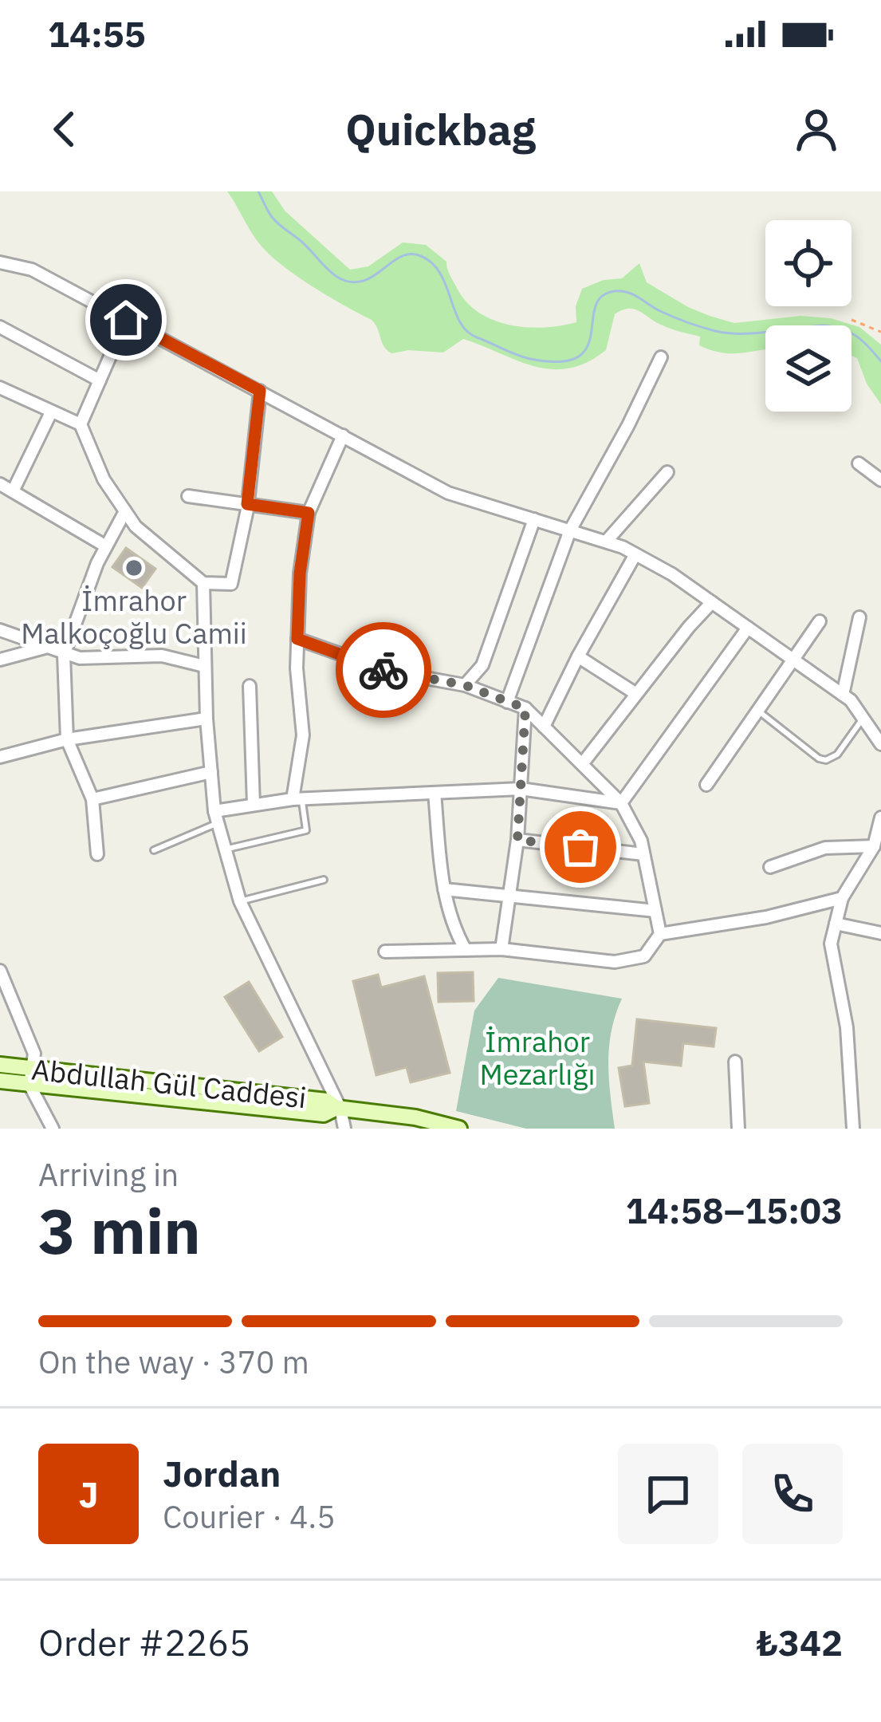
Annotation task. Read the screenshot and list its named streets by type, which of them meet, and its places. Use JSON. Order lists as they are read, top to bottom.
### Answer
{
  "streets": {
    "street": ["Abdullah Gül Caddesi"]
  },
  "parks": ["İmrahor Mezarlığı"],
  "places": ["İmrahor Malkoçoğlu Camii"],
  "page": {
    "status": "14:55",
    "header": "Quickbag",
    "heading": ["3 min", "Arriving in", "14:58–15:03"],
    "panel": [
      "Jordan",
      "Courier · 4.5",
      "Order #2265",
      "₺342"
    ],
    "bar": "On the way · 370 m",
    "round": "J"
  }
}
